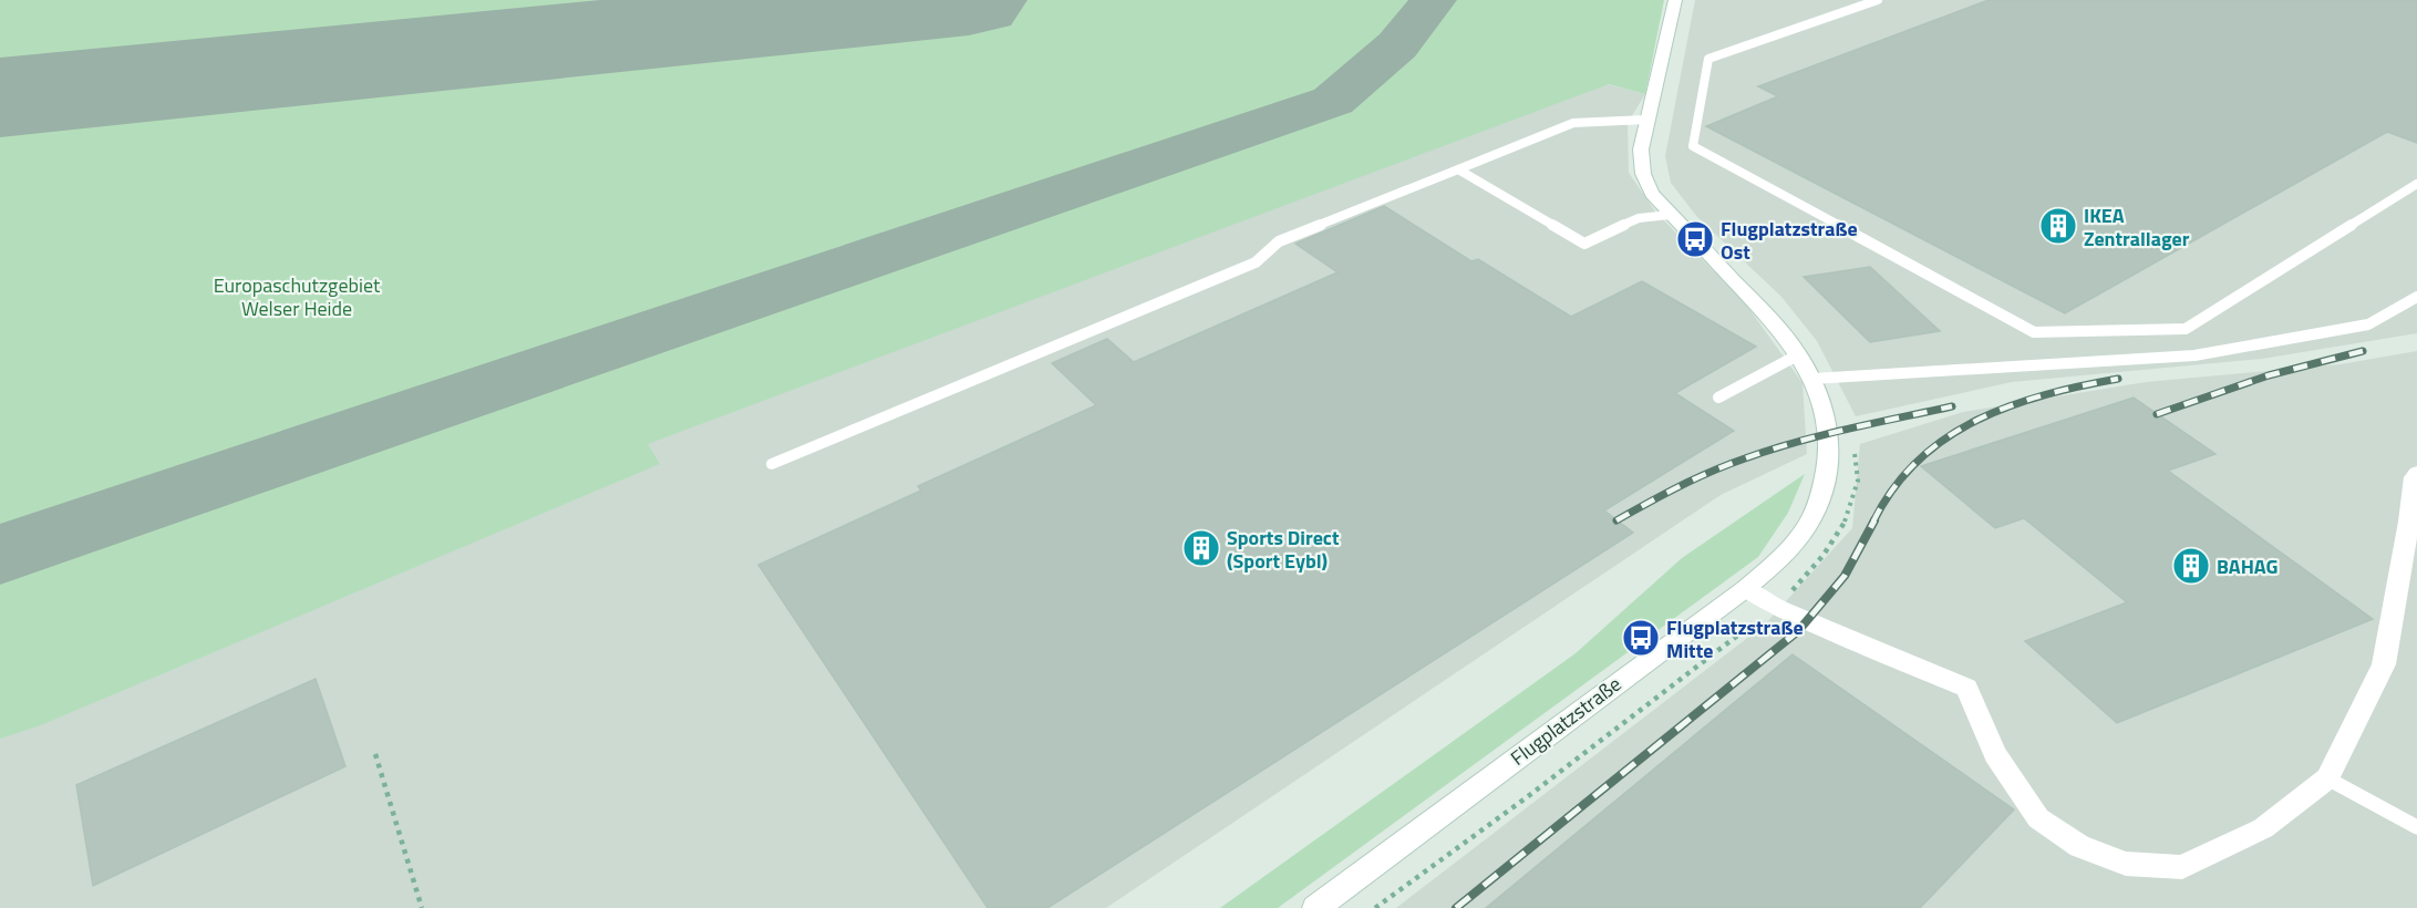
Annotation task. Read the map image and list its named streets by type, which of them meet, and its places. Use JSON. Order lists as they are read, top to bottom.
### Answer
{
  "streets": {
    "street": ["Flugplatzstraße"]
  },
  "parks": ["Europaschutzgebiet Welser Heide"],
  "places": {
    "building": ["IKEA Zentrallager", "Sports Direct (Sport Eybl)", "BAHAG"],
    "bus stop": ["Flugplatzstraße Ost", "Flugplatzstraße Mitte"]
  }
}
